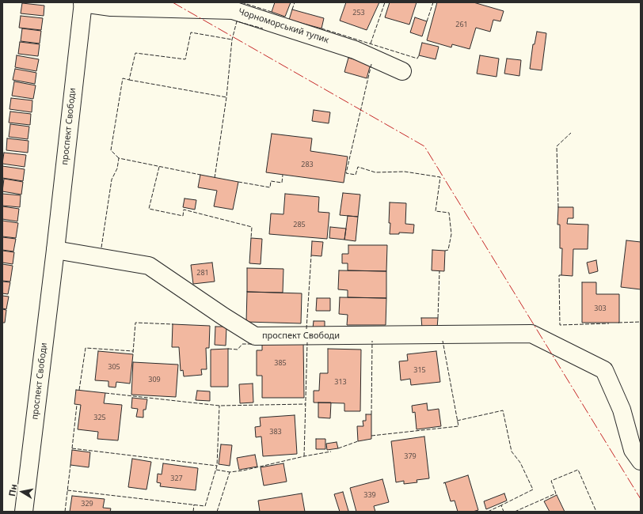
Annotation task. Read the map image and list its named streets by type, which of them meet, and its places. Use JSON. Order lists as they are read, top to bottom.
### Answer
{
  "streets": {
    "street": ["Чорноморський тупик", "проспект Свободи"]
  },
  "crossings": [
    ["Чорноморський тупик", "проспект Свободи"]
  ],
  "house_numbers": [
    "253",
    "261",
    "283",
    "285",
    "281",
    "303",
    "385",
    "305",
    "315",
    "309",
    "313",
    "325",
    "383",
    "379",
    "327",
    "339",
    "329"
  ],
  "north": "left"
}
